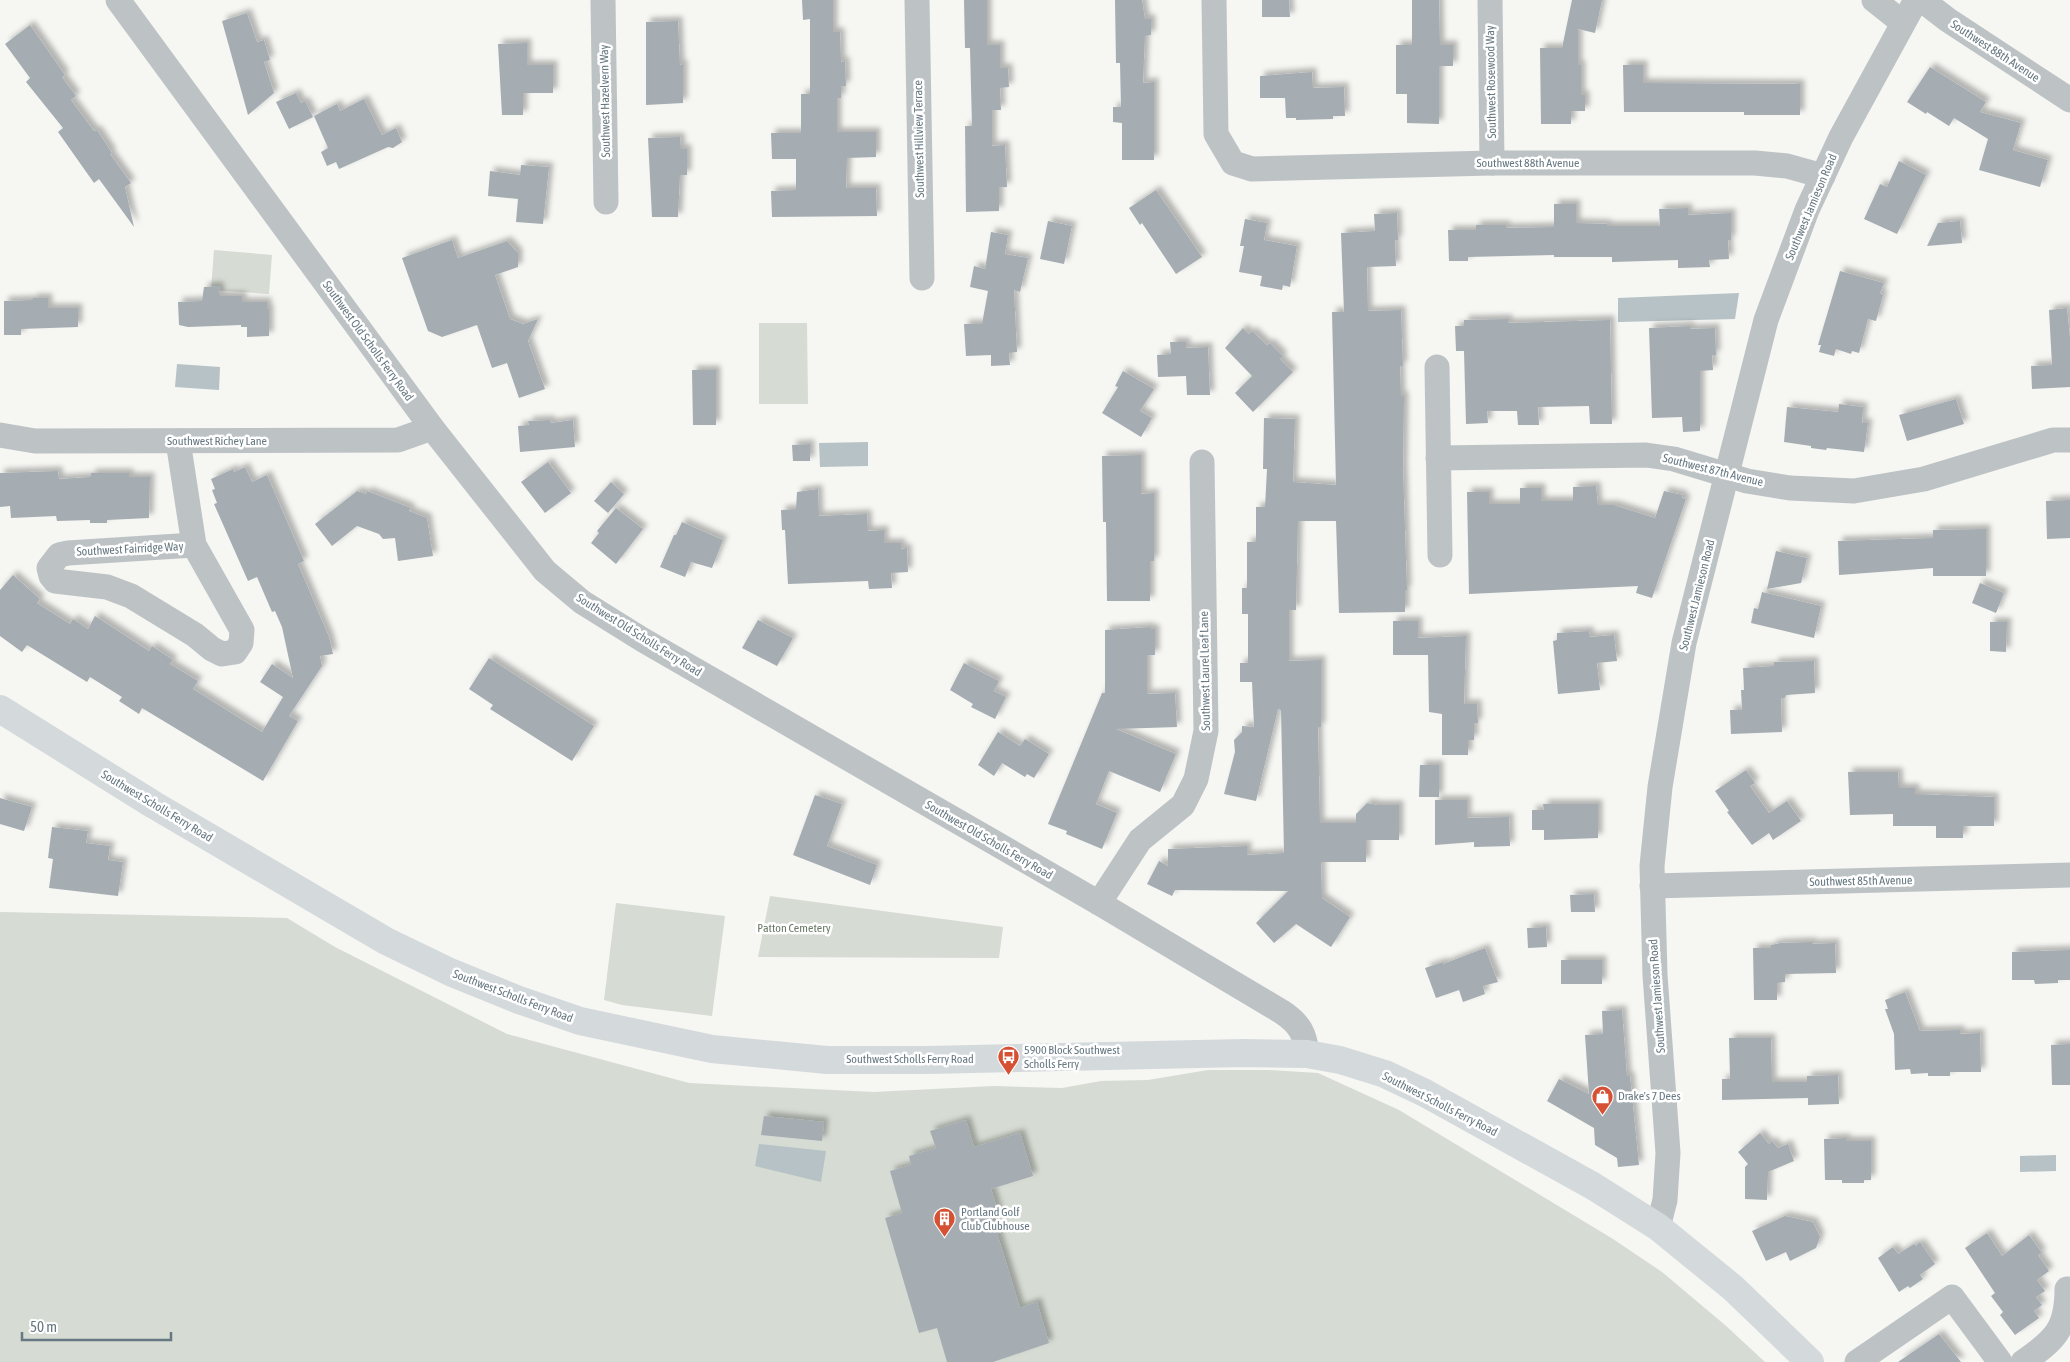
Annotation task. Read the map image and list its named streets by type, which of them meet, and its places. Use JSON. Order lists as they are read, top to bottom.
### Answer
{
  "streets": {
    "main road": ["Southwest Scholls Ferry Road"],
    "street": [
      "Southwest 88th Avenue",
      "Southwest Rosewood Way",
      "Southwest Hazelvern Way",
      "Southwest Hillview Terrace",
      "Southwest Jamieson Road",
      "Southwest Old Scholls Ferry Road",
      "Southwest Richey Lane",
      "Southwest 87th Avenue",
      "Southwest Fairridge Way",
      "Southwest Laurel Leaf Lane",
      "Southwest 85th Avenue"
    ]
  },
  "crossings": [
    ["Southwest 88th Avenue", "Southwest Rosewood Way"],
    ["Southwest 88th Avenue", "Southwest Jamieson Road"],
    ["Southwest Jamieson Road", "Southwest 87th Avenue"],
    ["Southwest Jamieson Road", "Southwest Scholls Ferry Road"],
    ["Southwest Jamieson Road", "Southwest 85th Avenue"],
    ["Southwest Old Scholls Ferry Road", "Southwest Richey Lane"],
    ["Southwest Old Scholls Ferry Road", "Southwest Laurel Leaf Lane"],
    ["Southwest Old Scholls Ferry Road", "Southwest Scholls Ferry Road"],
    ["Southwest Richey Lane", "Southwest Fairridge Way"]
  ],
  "parks": ["Patton Cemetery"],
  "places": {
    "bus stop": ["5900 Block Southwest Scholls Ferry"],
    "shop": ["Drake's 7 Dees"],
    "building": ["Portland Golf Club Clubhouse"]
  },
  "scale_bar": "50 m"
}
